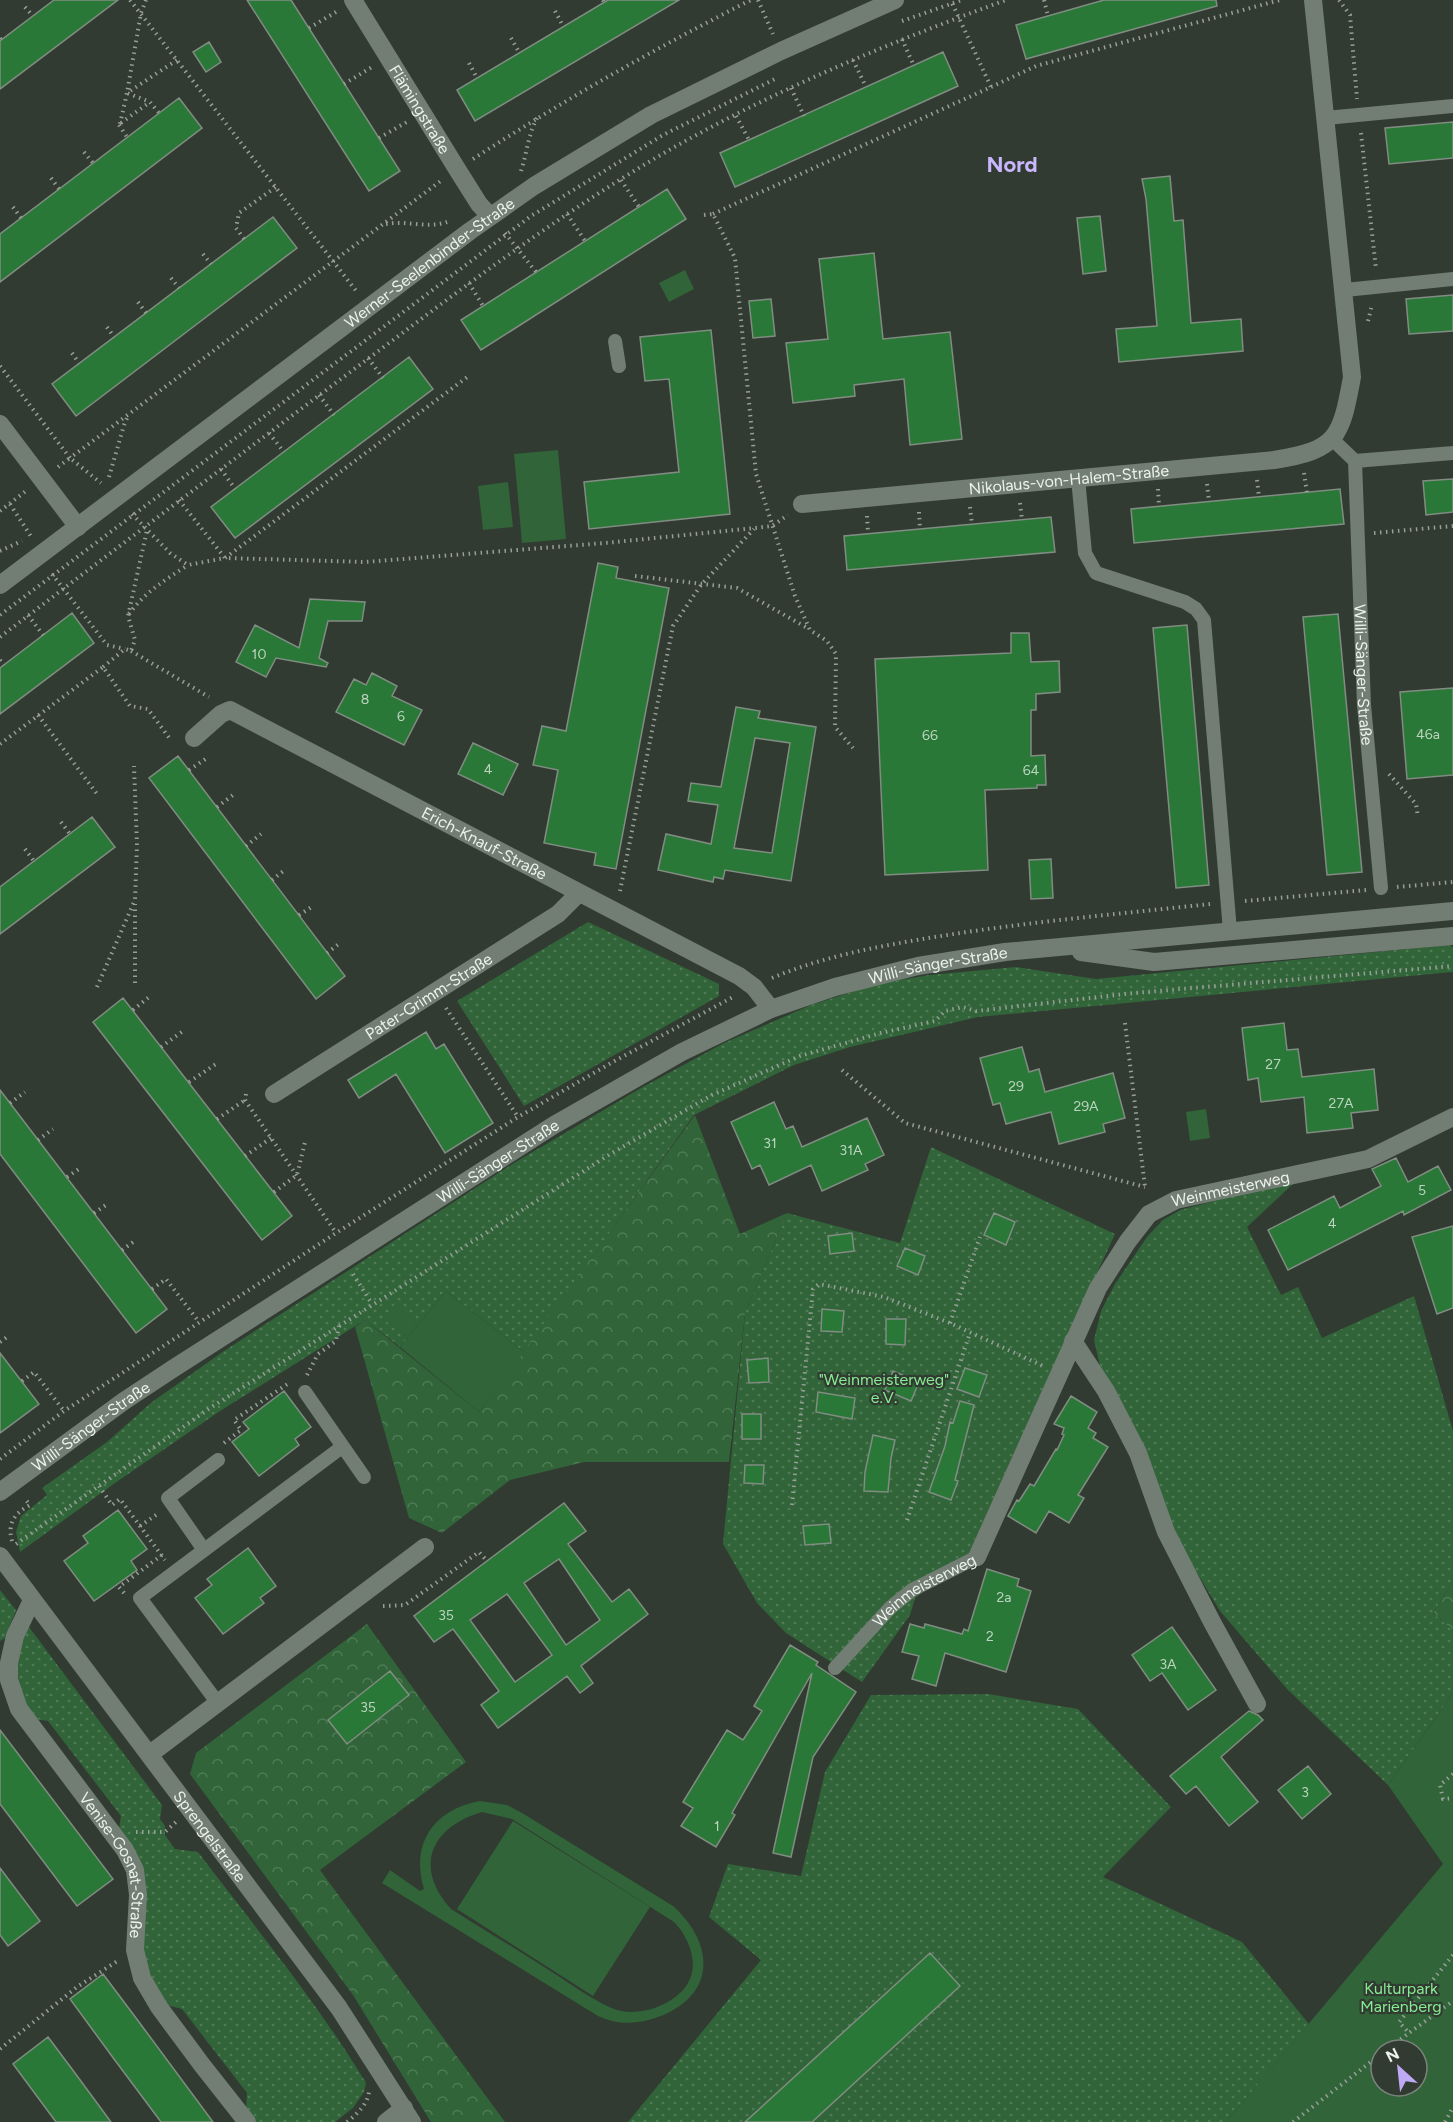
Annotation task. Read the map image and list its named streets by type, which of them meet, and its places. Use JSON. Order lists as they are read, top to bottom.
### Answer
{
  "streets": {
    "street": [
      "Flämingstraße",
      "Werner-Seelenbinder-Straße",
      "Nikolaus-von-Halem-Straße",
      "Willi-Sänger-Straße",
      "Erich-Knauf-Straße",
      "Pater-Grimm-Straße",
      "Weinmeisterweg",
      "Sprengelstraße",
      "Venise-Gosnat-Straße"
    ]
  },
  "crossings": [
    ["Flämingstraße", "Werner-Seelenbinder-Straße"],
    ["Willi-Sänger-Straße", "Erich-Knauf-Straße"],
    ["Erich-Knauf-Straße", "Pater-Grimm-Straße"],
    ["Sprengelstraße", "Venise-Gosnat-Straße"]
  ],
  "districts": ["Nord"],
  "parks": ["\"Weinmeisterweg\" e.V.", "Kulturpark Marienberg"],
  "house_numbers": [
    "10",
    "8",
    "6",
    "46a",
    "66",
    "4",
    "64",
    "27",
    "29",
    "27A",
    "29A",
    "31",
    "31A",
    "5",
    "4",
    "2a",
    "35",
    "2",
    "3A",
    "35",
    "3",
    "1"
  ],
  "north": "top left"
}
